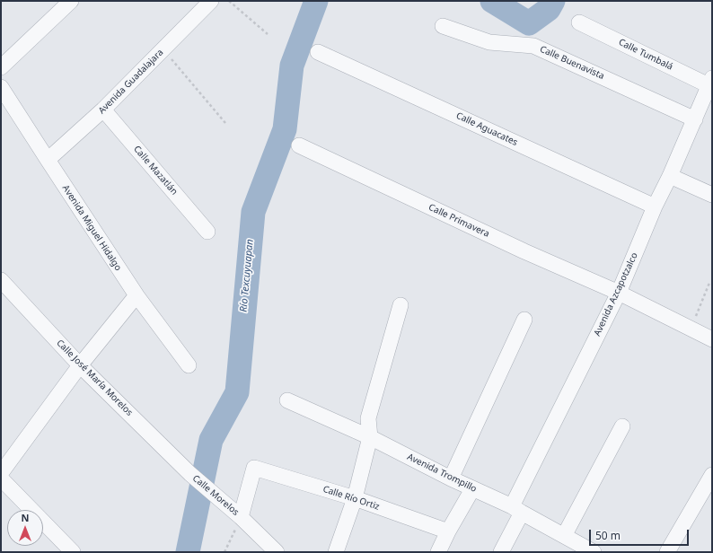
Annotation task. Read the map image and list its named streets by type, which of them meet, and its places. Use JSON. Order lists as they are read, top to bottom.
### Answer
{
  "streets": {
    "street": [
      "Calle Tumbalá",
      "Calle Buenavista",
      "Avenida Guadalajara",
      "Calle Aguacates",
      "Calle Mazatlán",
      "Calle Primavera",
      "Avenida Miguel Hidalgo",
      "Avenida Azcapotzalco",
      "Calle José María Morelos",
      "Avenida Trompillo",
      "Calle Morelos",
      "Calle Río Ortiz"
    ]
  },
  "crossings": [
    ["Calle Tumbalá", "Avenida Azcapotzalco"],
    ["Calle Buenavista", "Avenida Azcapotzalco"],
    ["Avenida Guadalajara", "Calle Mazatlán"],
    ["Avenida Guadalajara", "Avenida Miguel Hidalgo"],
    ["Calle Aguacates", "Avenida Azcapotzalco"],
    ["Calle Primavera", "Avenida Azcapotzalco"],
    ["Avenida Azcapotzalco", "Avenida Trompillo"],
    ["Calle José María Morelos", "Calle Morelos"],
    ["Calle Morelos", "Calle Río Ortiz"]
  ],
  "water": ["Río Texcuyuapan"],
  "scale_bar": "50 m",
  "north": "top"
}
